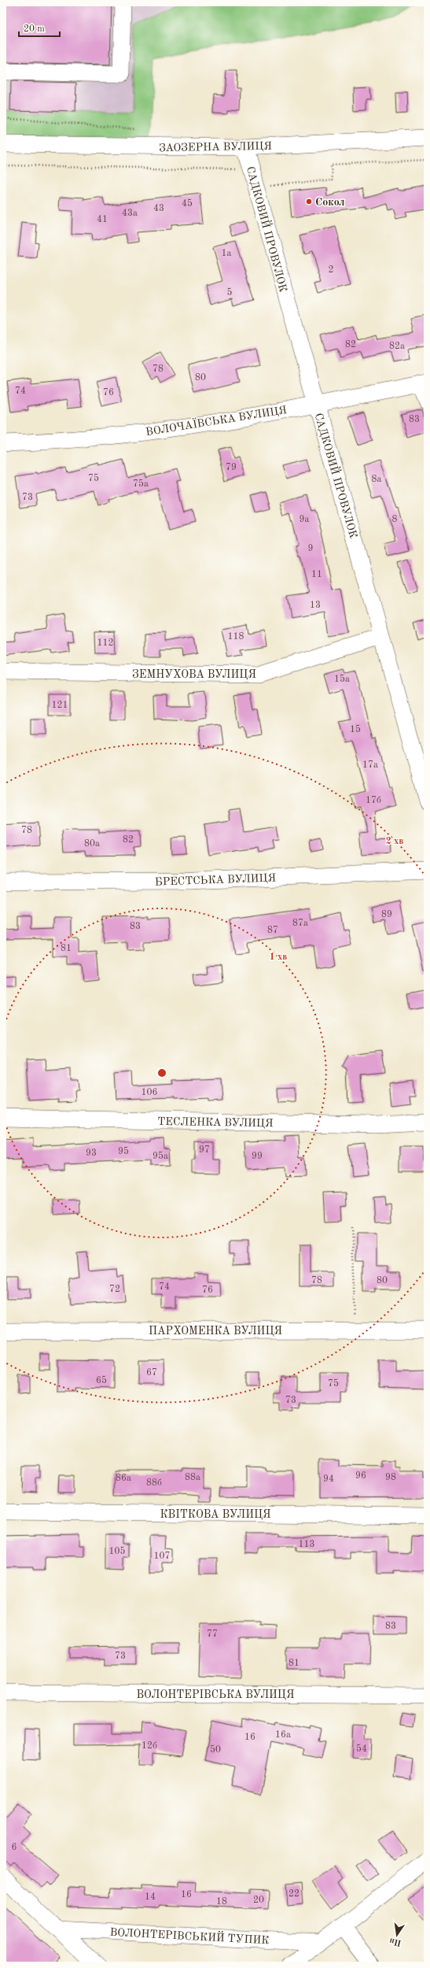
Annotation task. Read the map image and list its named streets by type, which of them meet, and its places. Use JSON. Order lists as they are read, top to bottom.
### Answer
{
  "streets": {
    "street": [
      "ЗАОЗЕРНА ВУЛИЦЯ",
      "САДКОВИЙ ПРОВУЛОК",
      "ВОЛОЧАЇВСЬКА ВУЛИЦЯ",
      "ЗЕМНУХОВА ВУЛИЦЯ",
      "БРЕСТСЬКА ВУЛИЦЯ",
      "ТЕСЛЕНКА ВУЛИЦЯ",
      "ПАРХОМЕНКА ВУЛИЦЯ",
      "КВІТКОВА ВУЛИЦЯ",
      "ВОЛОНТЕРІВСЬКА ВУЛИЦЯ",
      "ВОЛОНТЕРІВСЬКИЙ ТУПИК"
    ]
  },
  "crossings": [
    ["ЗАОЗЕРНА ВУЛИЦЯ", "САДКОВИЙ ПРОВУЛОК"],
    ["САДКОВИЙ ПРОВУЛОК", "ВОЛОЧАЇВСЬКА ВУЛИЦЯ"],
    ["САДКОВИЙ ПРОВУЛОК", "ЗЕМНУХОВА ВУЛИЦЯ"]
  ],
  "places": ["Сокол"],
  "house_numbers": [
    "45",
    "43",
    "43а",
    "41",
    "1а",
    "2",
    "5",
    "82",
    "82а",
    "78",
    "80",
    "74",
    "76",
    "83",
    "79",
    "75",
    "8а",
    "75а",
    "73",
    "9а",
    "8",
    "9",
    "11",
    "13",
    "118",
    "112",
    "15а",
    "121",
    "15",
    "17а",
    "17б",
    "78",
    "82",
    "80а",
    "89",
    "87а",
    "83",
    "87",
    "81",
    "106",
    "97",
    "95",
    "93",
    "95а",
    "99",
    "78",
    "80",
    "74",
    "72",
    "76",
    "67",
    "65",
    "75",
    "73",
    "96",
    "88а",
    "98",
    "86а",
    "94",
    "88б",
    "113",
    "105",
    "107",
    "83",
    "77",
    "73",
    "81",
    "16а",
    "16",
    "12б",
    "54",
    "50",
    "6",
    "22",
    "16",
    "14",
    "20",
    "18"
  ],
  "scale_bar": "20 m",
  "north": "bottom",
  "rings": ["2 хв", "1 хв"]
}
